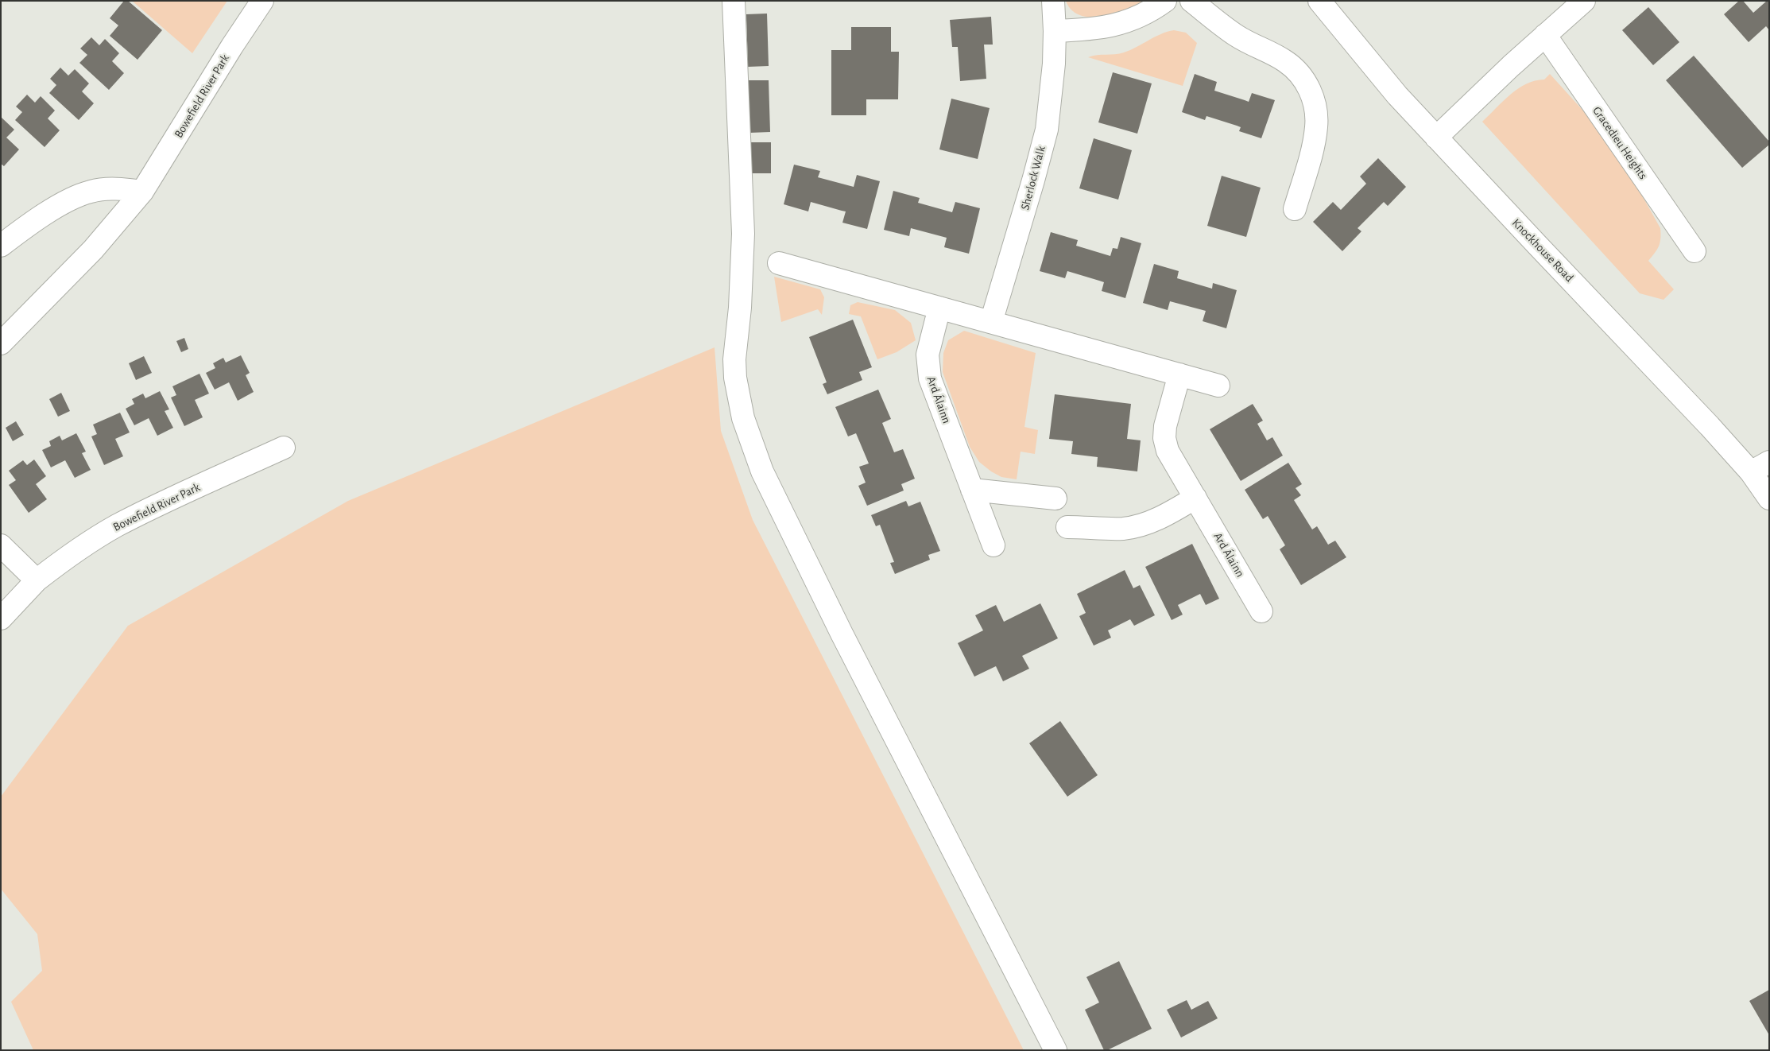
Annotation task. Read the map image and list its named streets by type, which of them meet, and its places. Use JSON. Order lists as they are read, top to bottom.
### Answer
{
  "streets": {
    "street": [
      "Bowefield River Park",
      "Gracedieu Heights",
      "Sherlock Walk",
      "Knockhouse Road",
      "Ard Álainn"
    ]
  }
}
